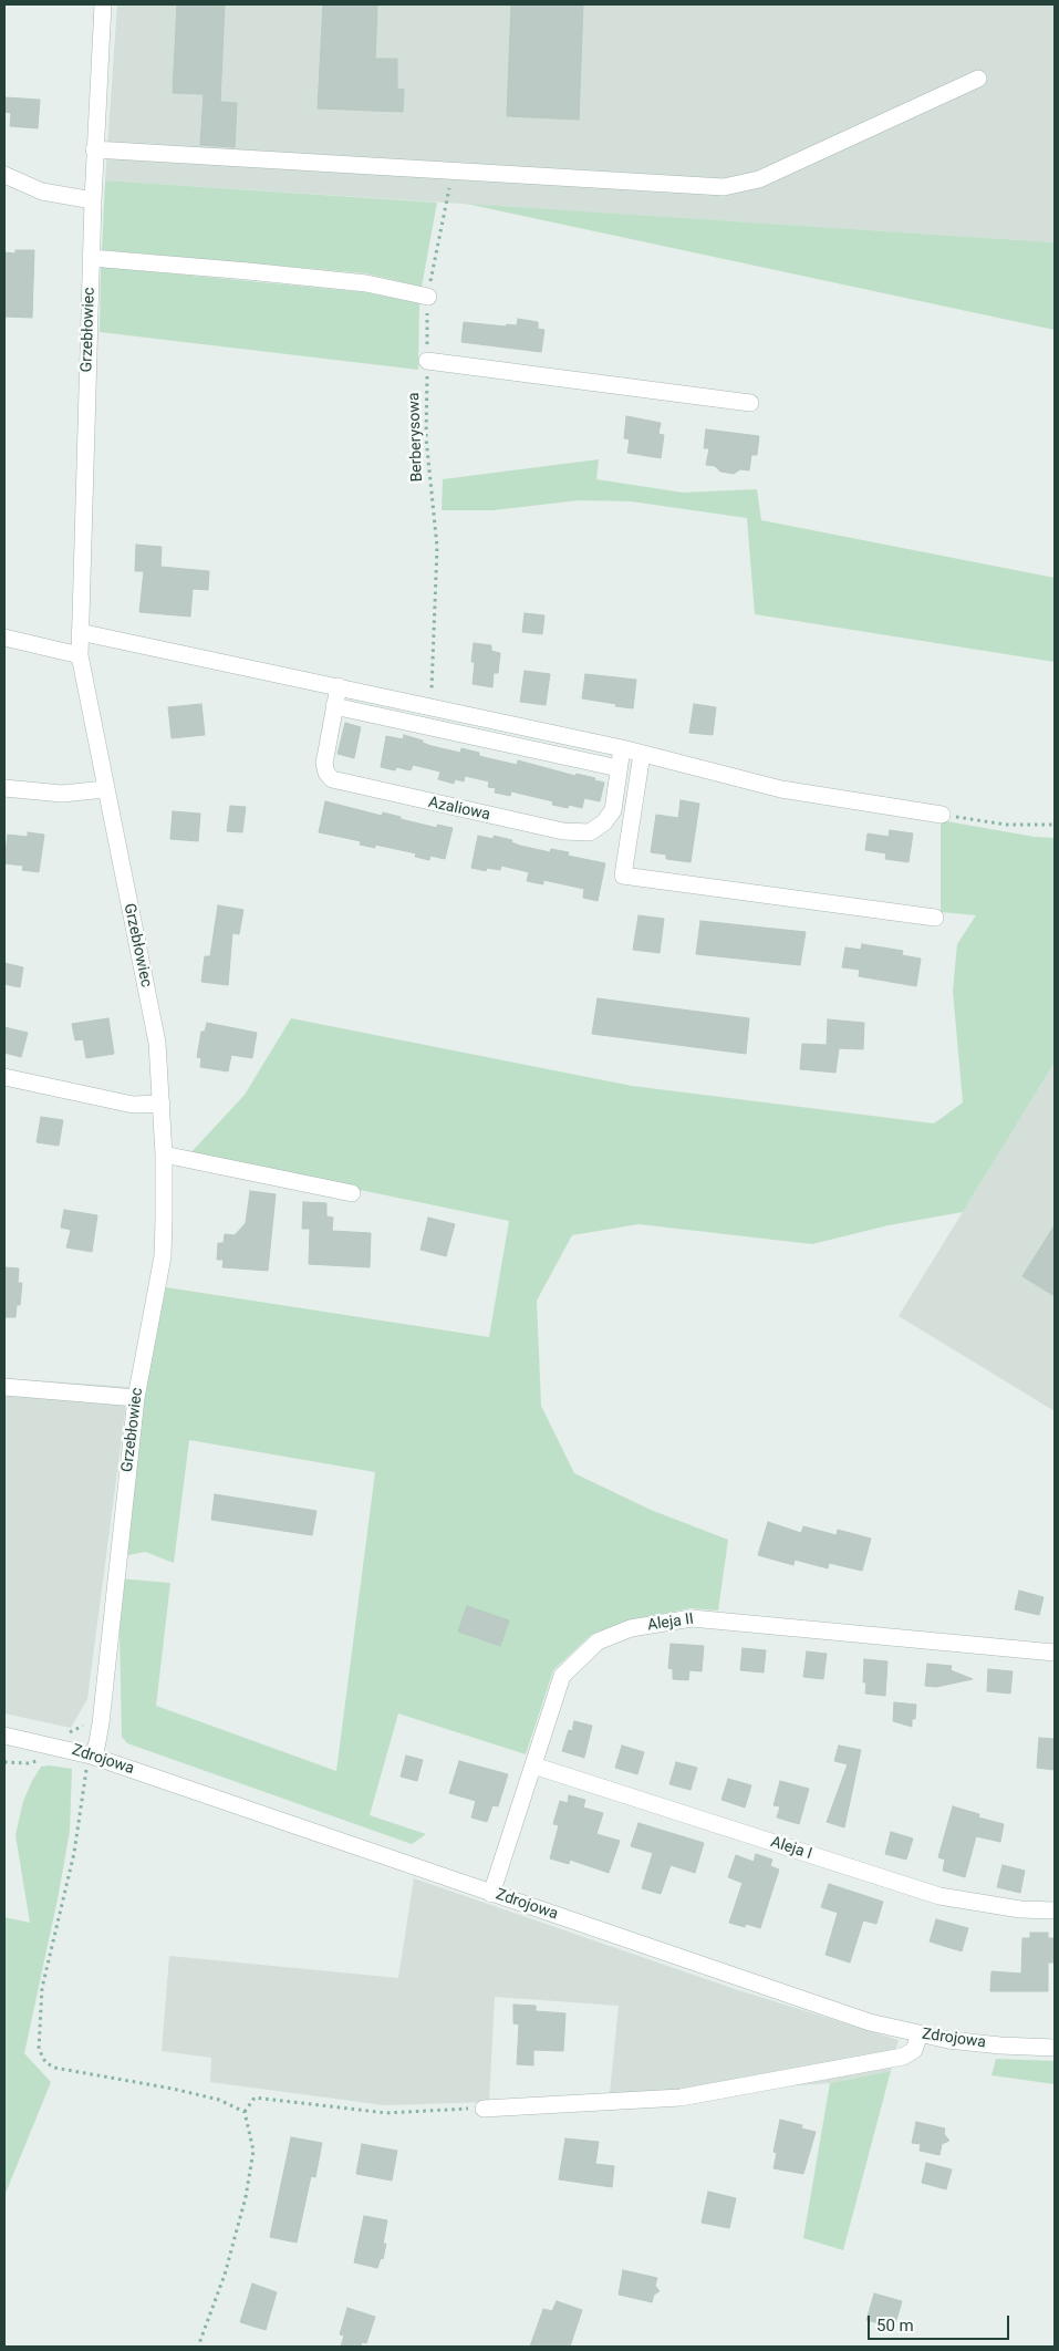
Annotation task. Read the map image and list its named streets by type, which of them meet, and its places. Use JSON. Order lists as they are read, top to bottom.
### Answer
{
  "streets": {
    "street": [
      "Grzebłowiec",
      "Azaliowa",
      "Aleja II",
      "Zdrojowa",
      "Aleja I"
    ],
    "path": ["Berberysowa"]
  },
  "crossings": [
    ["Grzebłowiec", "Zdrojowa"],
    ["Aleja II", "Zdrojowa"],
    ["Aleja II", "Aleja I"]
  ],
  "scale_bar": "50 m"
}
